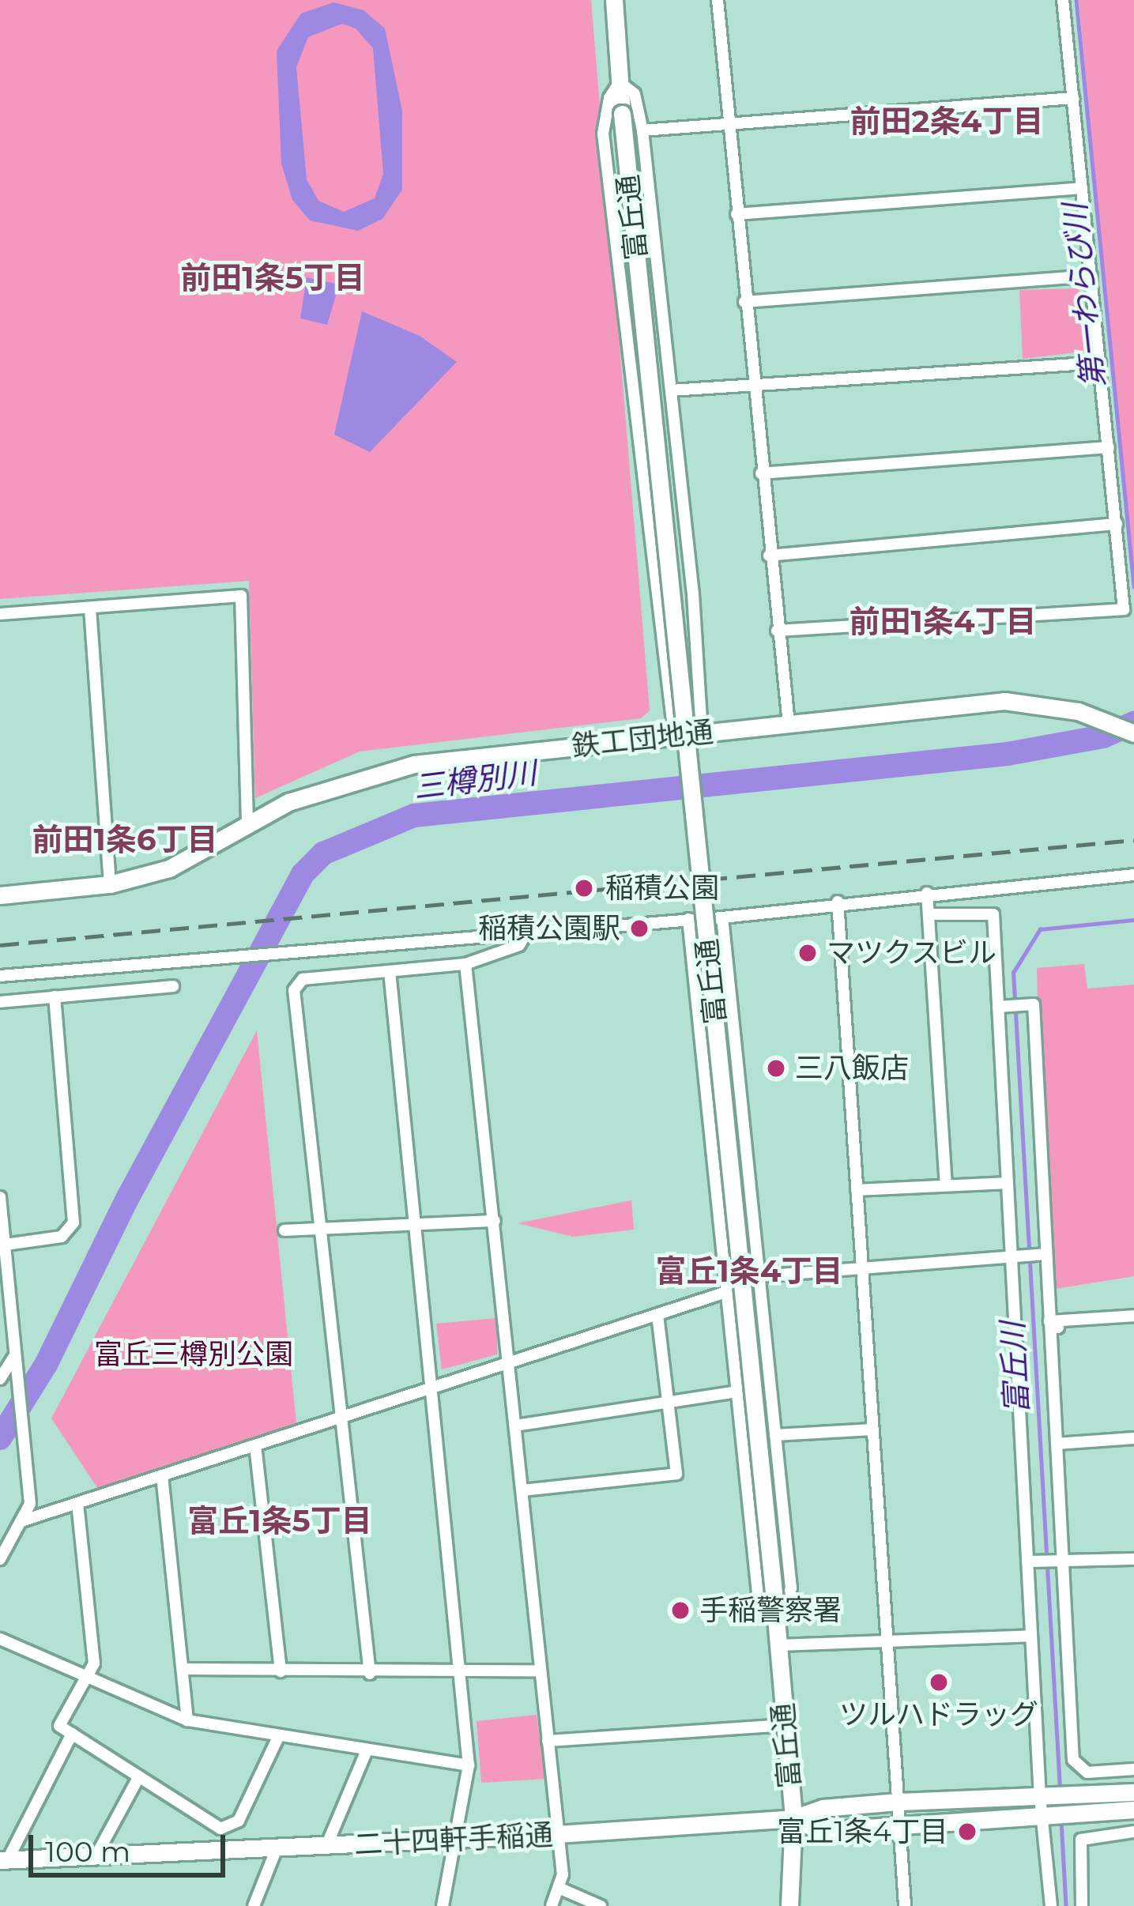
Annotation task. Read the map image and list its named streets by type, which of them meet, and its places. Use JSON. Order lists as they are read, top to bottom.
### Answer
{
  "streets": {
    "street": ["富丘通", "鉄工団地通", "二十四軒手稲通"]
  },
  "crossings": [
    ["富丘通", "二十四軒手稲通"]
  ],
  "districts": [
    "前田2条4丁目",
    "前田1条5丁目",
    "前田1条4丁目",
    "前田1条6丁目",
    "富丘1条4丁目",
    "富丘1条5丁目"
  ],
  "water": ["第一わらび川", "三樽別川", "富丘川"],
  "parks": ["富丘三樽別公園"],
  "places": [
    "稲積公園",
    "稲積公園駅",
    "マツクスビル",
    "三八飯店",
    "手稲警察署",
    "ツルハドラッグ",
    "富丘1条4丁目"
  ],
  "scale_bar": "100 m"
}
